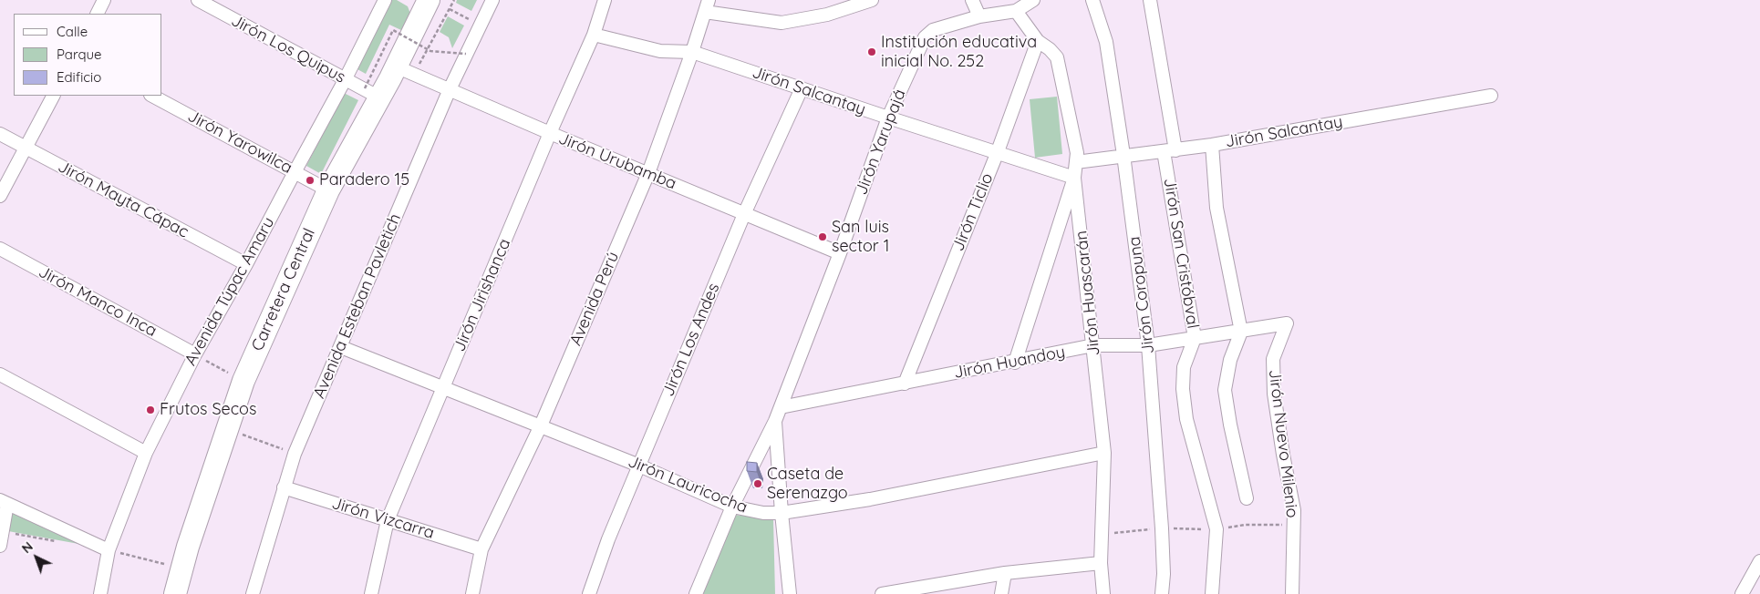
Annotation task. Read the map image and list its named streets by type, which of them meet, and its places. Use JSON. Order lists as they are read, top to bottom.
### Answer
{
  "streets": {
    "highway": ["Carretera Central"],
    "street": [
      "Jirón Los Quipus",
      "Jirón Salcantay",
      "Jirón Yarowilca",
      "Jirón Yarupajá",
      "Jirón Urubamba",
      "Jirón Mayta Cápac",
      "Jirón Ticlio",
      "Jirón San Cristóbval",
      "Avenida Túpac Amaru",
      "Jirón Huascarán",
      "Jirón Jirishanca",
      "Jirón Coropuna",
      "Avenida Perú",
      "Jirón Manco Inca",
      "Avenida Esteban Pavletich",
      "Jirón Los Andes",
      "Jirón Huandoy",
      "Jirón Nuevo Milenio",
      "Jirón Lauricocha",
      "Jirón Vizcarra"
    ]
  },
  "crossings": [
    ["Jirón Los Quipus", "Carretera Central"],
    ["Jirón Los Quipus", "Avenida Túpac Amaru"],
    ["Jirón Salcantay", "Jirón Yarupajá"],
    ["Jirón Salcantay", "Jirón Ticlio"],
    ["Jirón Salcantay", "Jirón San Cristóbval"],
    ["Jirón Salcantay", "Jirón Huascarán"],
    ["Jirón Salcantay", "Jirón Jirishanca"],
    ["Jirón Salcantay", "Jirón Coropuna"],
    ["Jirón Salcantay", "Avenida Perú"],
    ["Jirón Salcantay", "Jirón Los Andes"],
    ["Jirón Yarowilca", "Carretera Central"],
    ["Jirón Yarowilca", "Avenida Túpac Amaru"],
    ["Jirón Yarupajá", "Jirón Urubamba"],
    ["Jirón Yarupajá", "Jirón Huascarán"],
    ["Jirón Yarupajá", "Jirón Huandoy"],
    ["Jirón Yarupajá", "Jirón Lauricocha"],
    ["Jirón Urubamba", "Carretera Central"],
    ["Jirón Urubamba", "Jirón Jirishanca"],
    ["Jirón Urubamba", "Avenida Perú"],
    ["Jirón Urubamba", "Avenida Esteban Pavletich"],
    ["Jirón Urubamba", "Jirón Los Andes"],
    ["Jirón Mayta Cápac", "Avenida Túpac Amaru"],
    ["Jirón Ticlio", "Jirón Huascarán"],
    ["Jirón Ticlio", "Jirón Huandoy"],
    ["Jirón San Cristóbval", "Jirón Huandoy"],
    ["Avenida Túpac Amaru", "Jirón Manco Inca"],
    ["Jirón Huascarán", "Jirón Huandoy"],
    ["Jirón Huascarán", "Jirón Lauricocha"],
    ["Jirón Jirishanca", "Jirón Lauricocha"],
    ["Jirón Jirishanca", "Jirón Vizcarra"],
    ["Jirón Coropuna", "Jirón Huandoy"],
    ["Avenida Perú", "Jirón Lauricocha"],
    ["Avenida Perú", "Jirón Vizcarra"],
    ["Avenida Esteban Pavletich", "Jirón Lauricocha"],
    ["Avenida Esteban Pavletich", "Jirón Vizcarra"],
    ["Jirón Los Andes", "Jirón Lauricocha"],
    ["Jirón Huandoy", "Jirón Nuevo Milenio"]
  ],
  "places": [
    "Institución educativa inicial No. 252",
    "Paradero 15",
    "San luis sector 1",
    "Frutos Secos",
    "Caseta de Serenazgo"
  ],
  "legend": ["Calle", "Parque", "Edificio"],
  "north": "top left"
}
